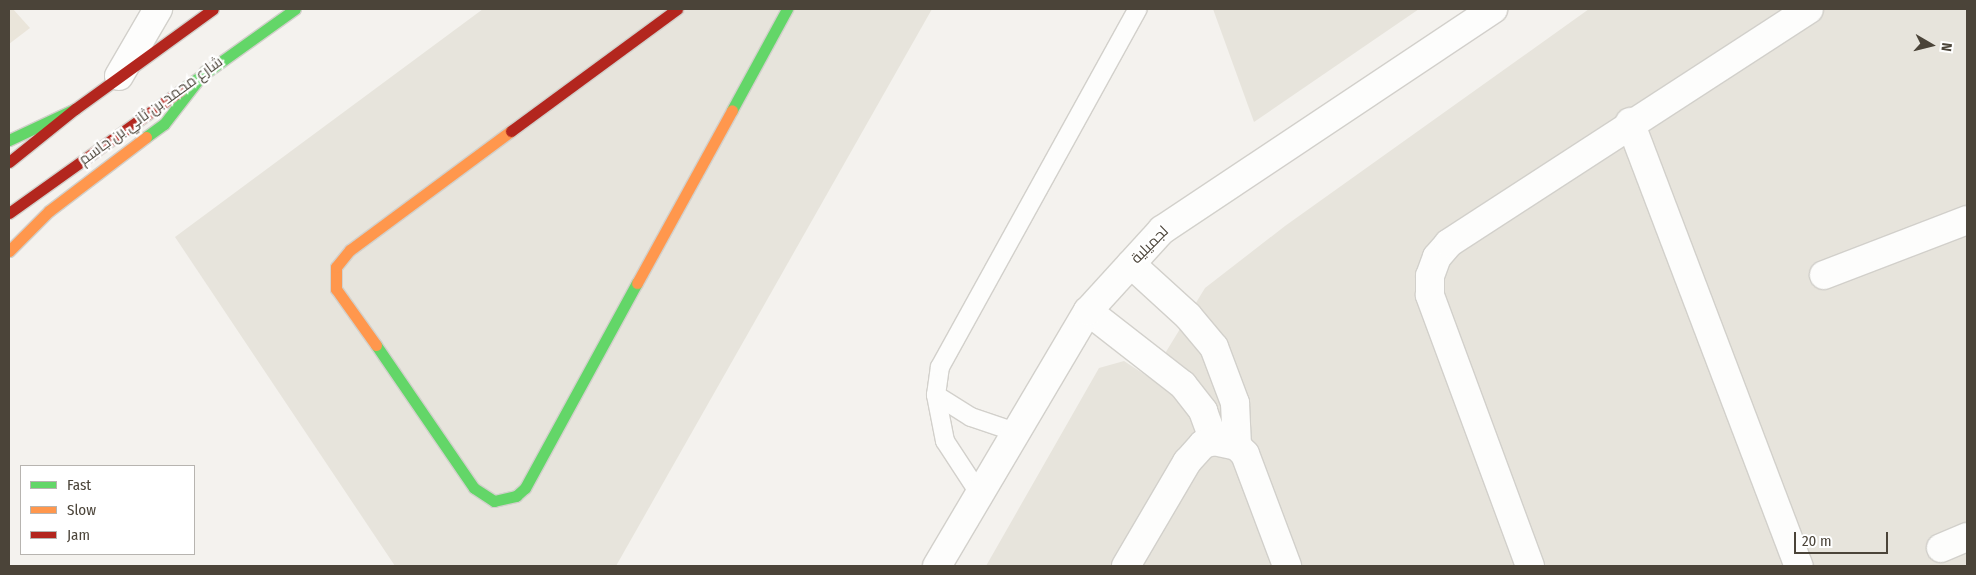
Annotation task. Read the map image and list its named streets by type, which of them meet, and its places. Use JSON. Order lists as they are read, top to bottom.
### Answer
{
  "streets": {
    "main road": ["شارع محمد بن ثاني بن جاسم"],
    "street": ["لجميلية"]
  },
  "legend": ["Fast", "Slow", "Jam"],
  "scale_bar": "20 m",
  "north": "right"
}
